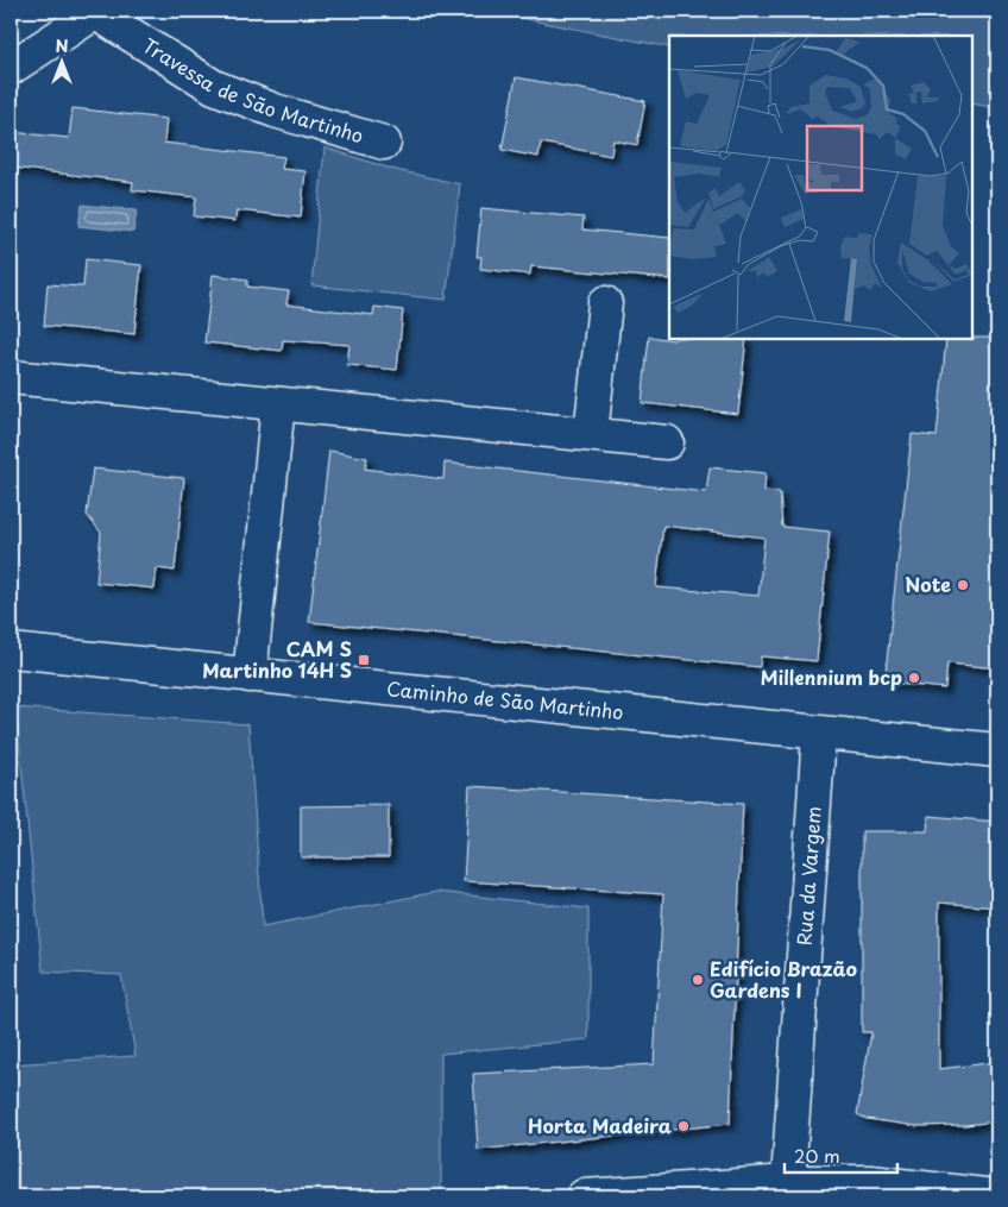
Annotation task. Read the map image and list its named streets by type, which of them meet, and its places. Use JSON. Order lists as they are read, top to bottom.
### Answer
{
  "streets": {
    "street": ["Travessa de São Martinho", "Caminho de São Martinho", "Rua da Vargem"]
  },
  "crossings": [
    ["Caminho de São Martinho", "Rua da Vargem"]
  ],
  "places": {
    "other": [
      "Note",
      "Millennium bcp",
      "Edifício Brazão Gardens I",
      "Horta Madeira"
    ],
    "transit": ["CAM S Martinho 14H S"]
  },
  "scale_bar": "20 m",
  "north": "top"
}
